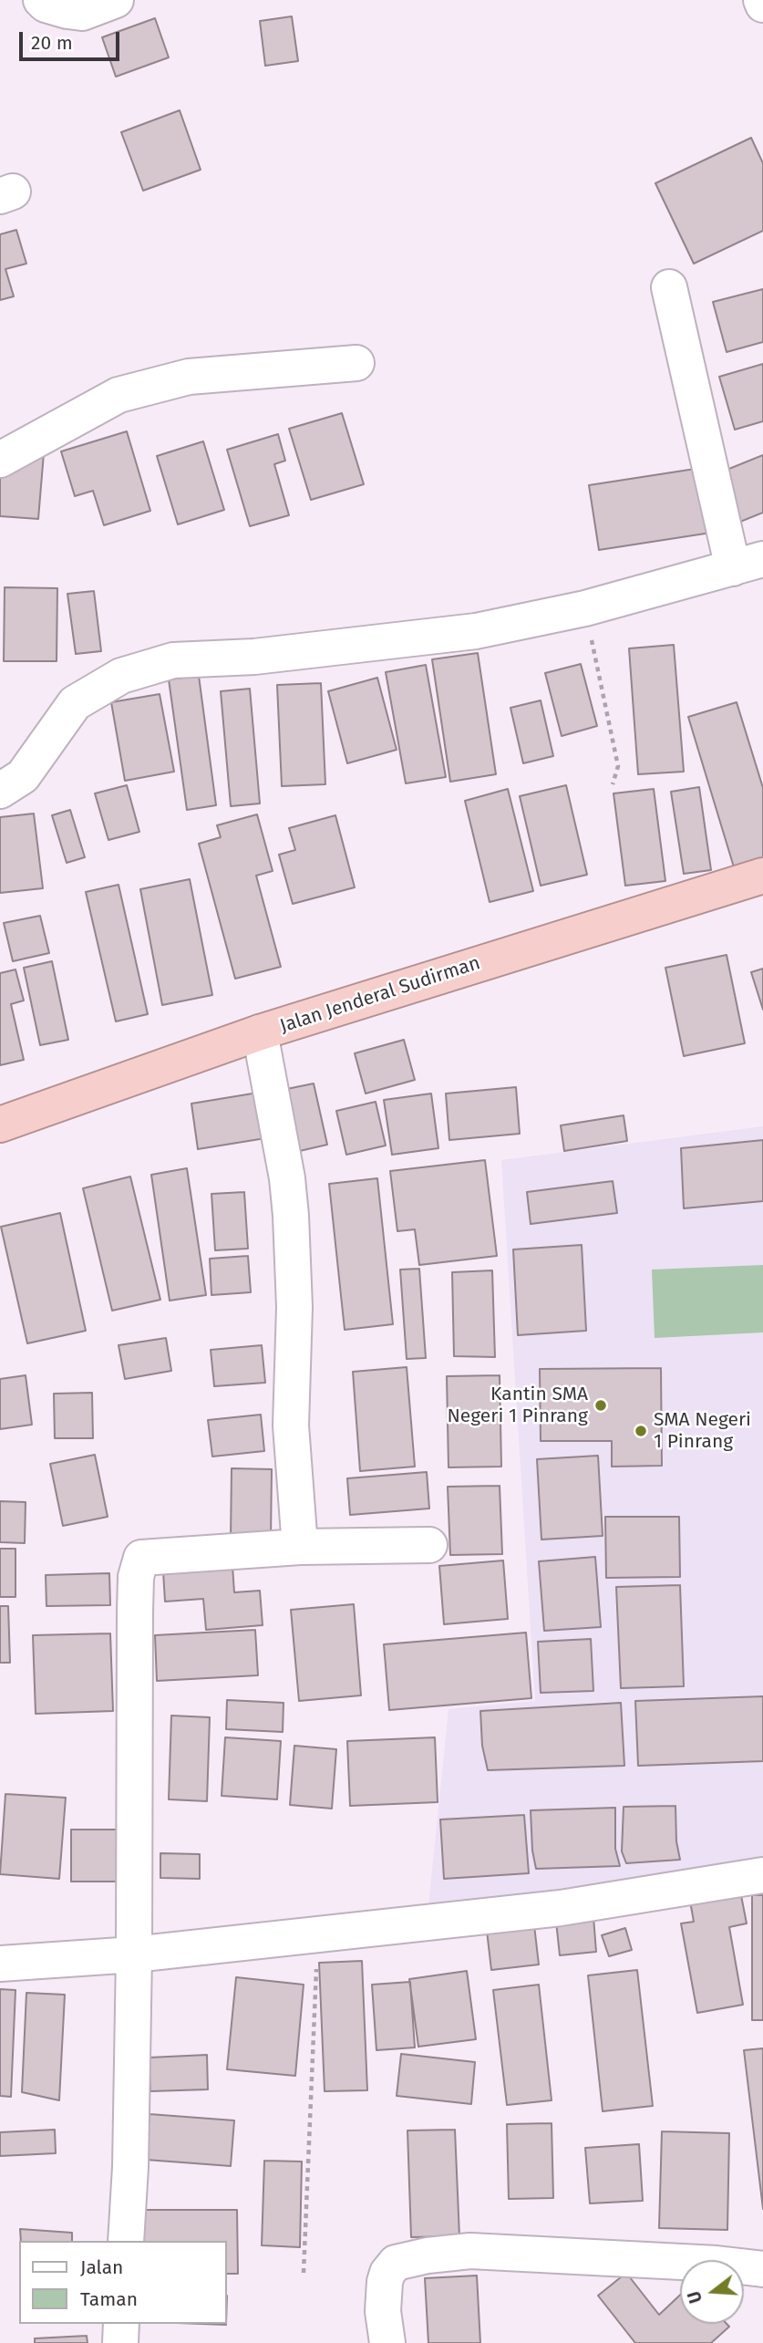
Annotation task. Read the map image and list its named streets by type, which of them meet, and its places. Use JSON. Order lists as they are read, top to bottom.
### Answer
{
  "streets": {
    "highway": ["Jalan Jenderal Sudirman"]
  },
  "places": ["Kantin SMA Negeri 1 Pinrang", "SMA Negeri 1 Pinrang"],
  "legend": ["Jalan", "Taman"],
  "scale_bar": "20 m",
  "north": "left"
}
